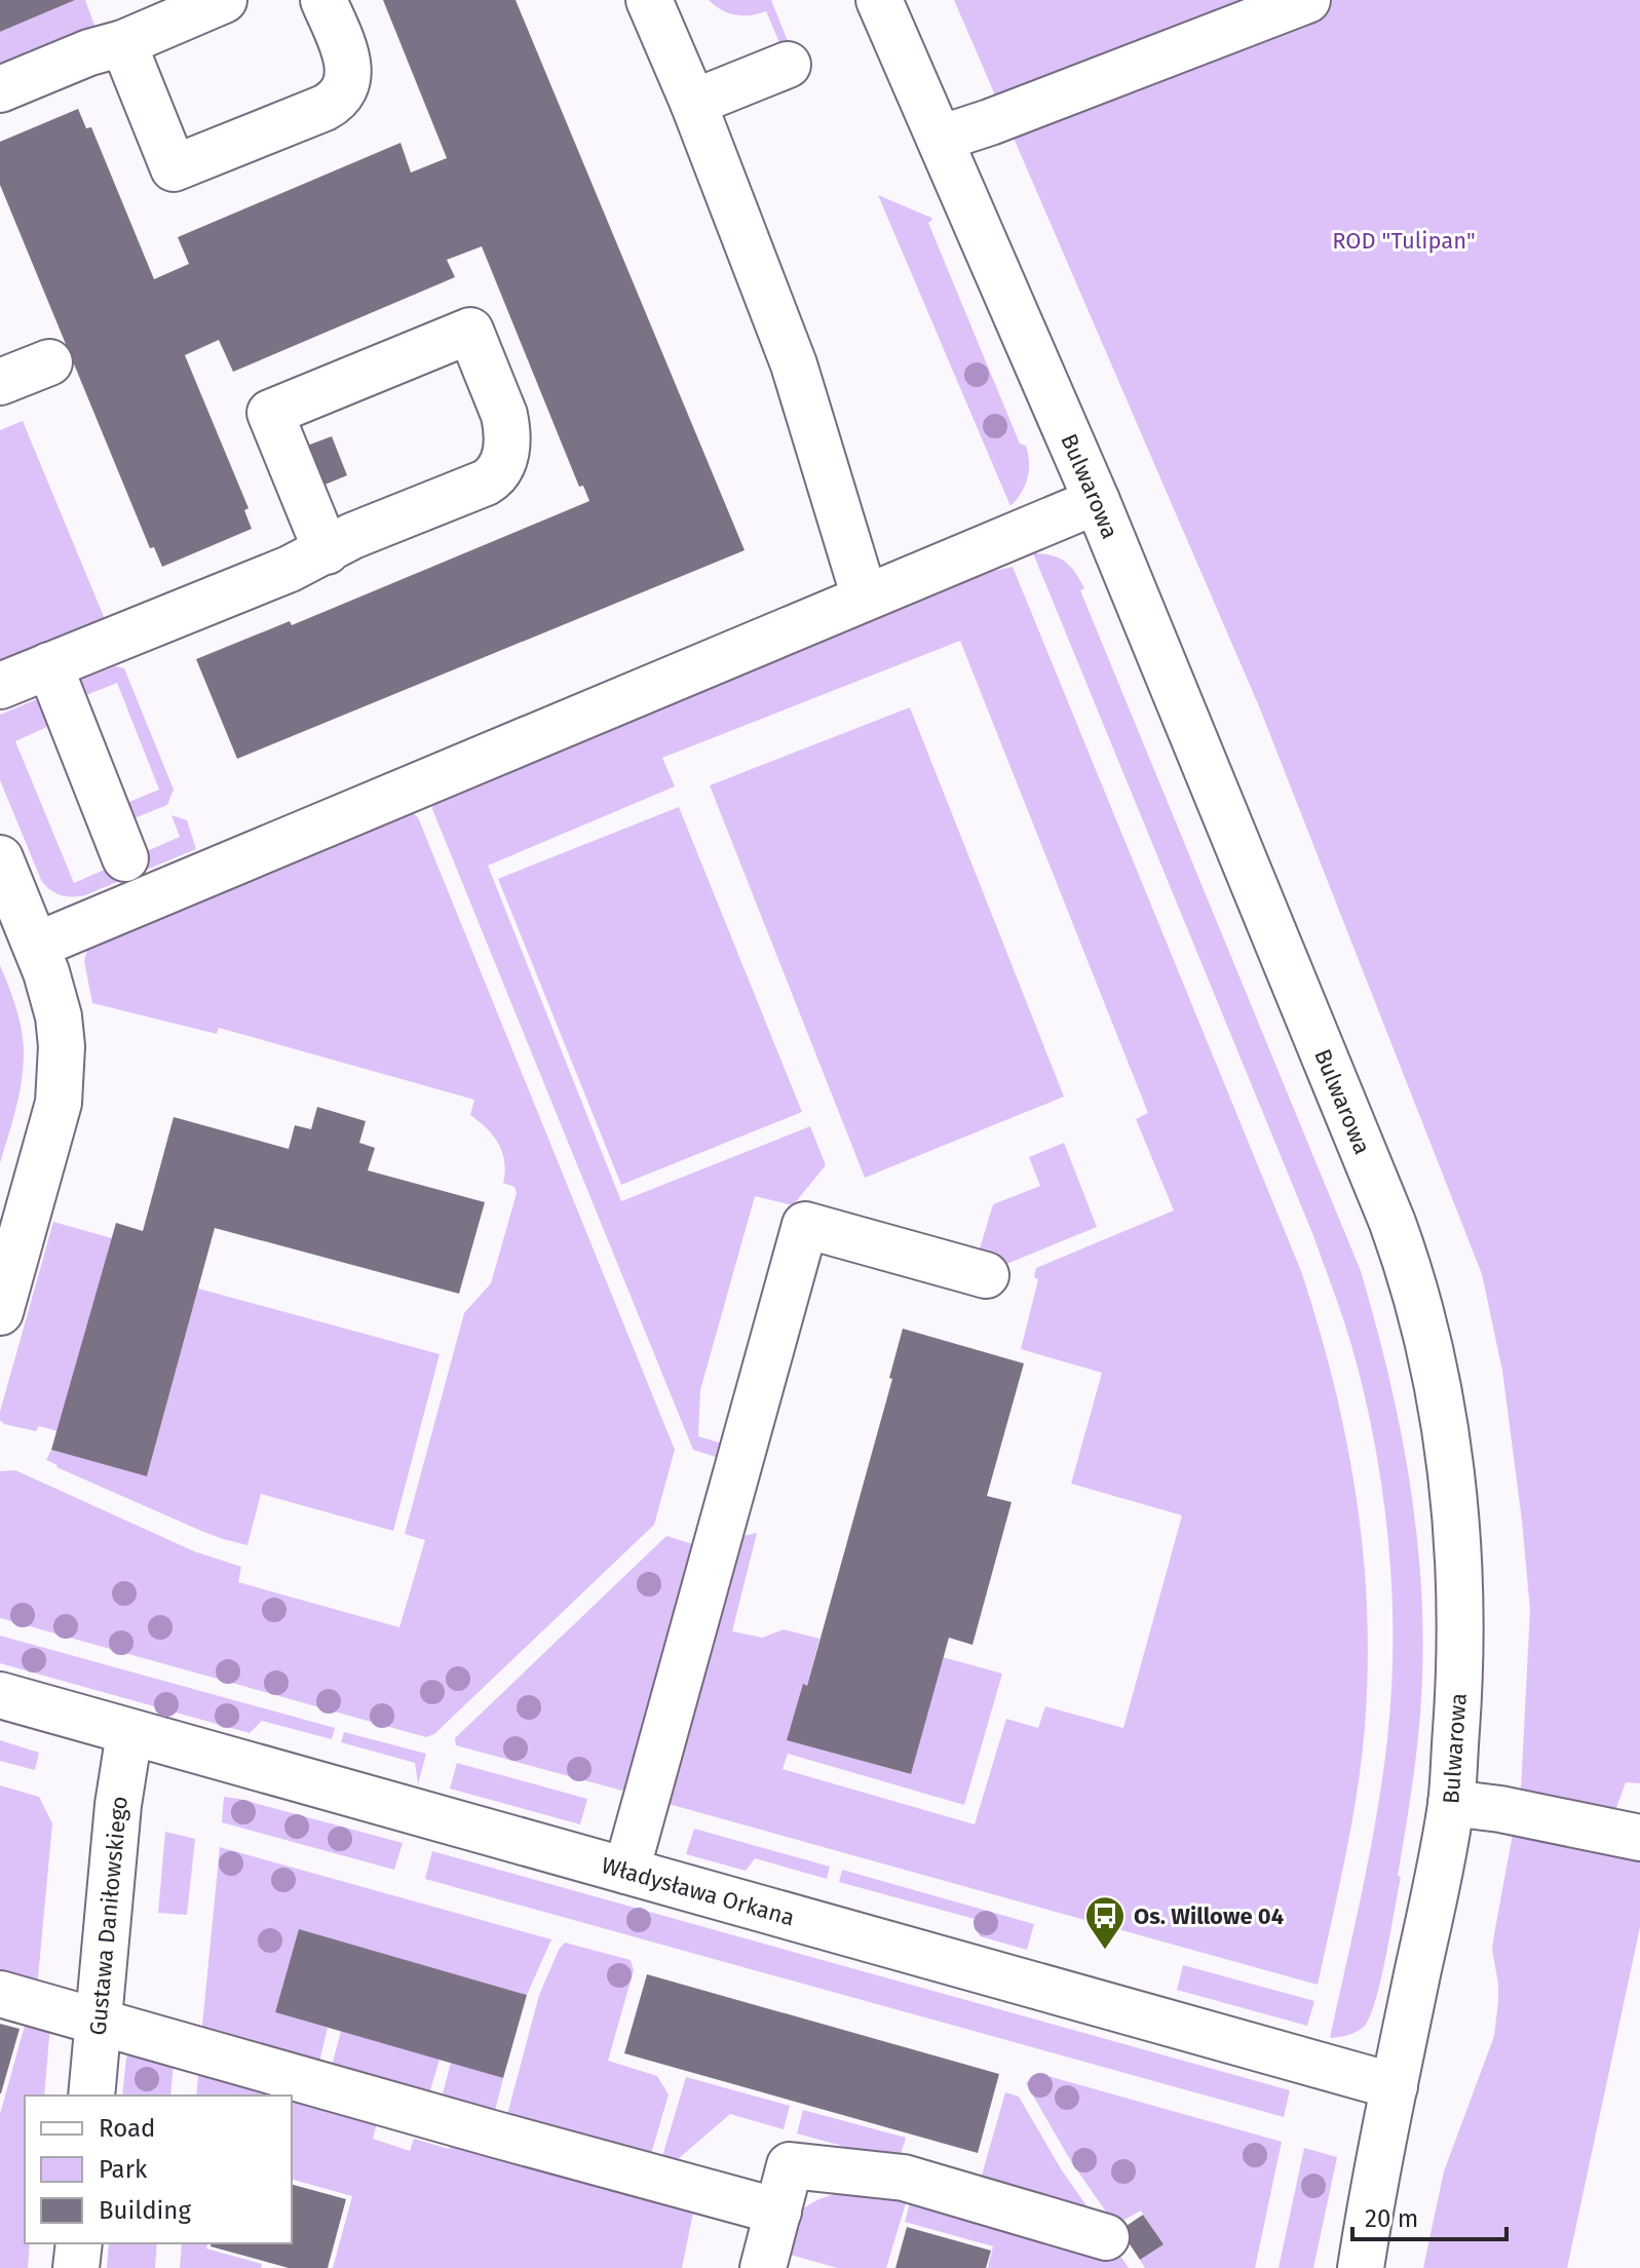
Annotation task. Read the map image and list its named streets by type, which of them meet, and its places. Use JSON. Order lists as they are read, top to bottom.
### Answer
{
  "streets": {
    "street": ["Bulwarowa", "Władysława Orkana", "Gustawa Daniłowskiego"]
  },
  "crossings": [
    ["Bulwarowa", "Władysława Orkana"],
    ["Władysława Orkana", "Gustawa Daniłowskiego"]
  ],
  "parks": ["ROD \"Tulipan\""],
  "places": {
    "bus stop": ["Os. Willowe 04"]
  },
  "legend": ["Road", "Park", "Building"],
  "scale_bar": "20 m"
}
